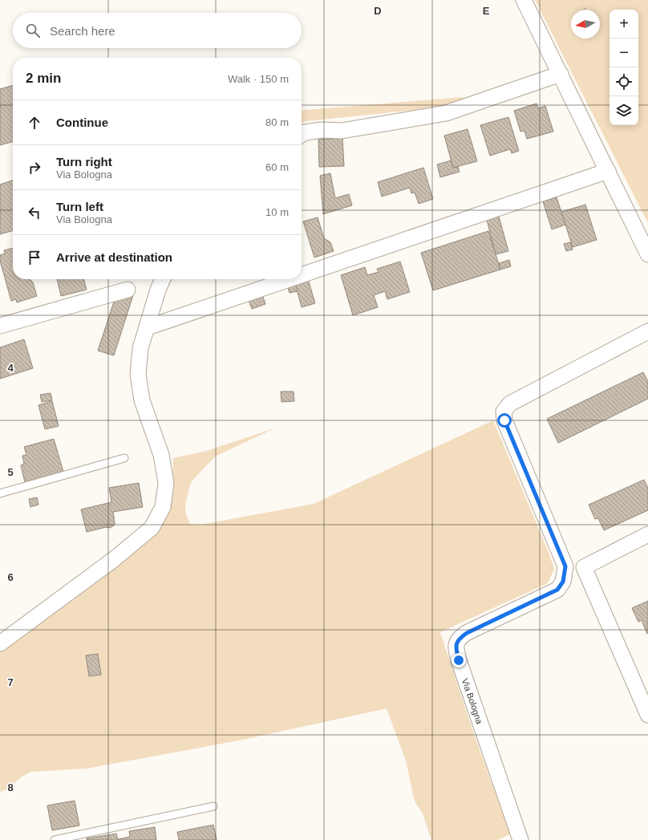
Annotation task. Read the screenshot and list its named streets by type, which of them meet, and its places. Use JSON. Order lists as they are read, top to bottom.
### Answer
{
  "streets": {
    "street": ["Via Bologna"]
  },
  "north": "left",
  "page": {
    "map_buttons": ["+", "−"],
    "search": "Search here",
    "heading": ["2 min", "Walk · 150 m"],
    "list": [
      ["Continue", "80 m"],
      ["Turn right", "Via Bologna", "60 m"],
      ["Turn left", "Via Bologna", "10 m"],
      "Arrive at destination"
    ]
  },
  "grid": {
    "columns": ["D", "E"],
    "rows": [
      "4",
      "5",
      "6",
      "7",
      "8"
    ]
  }
}
